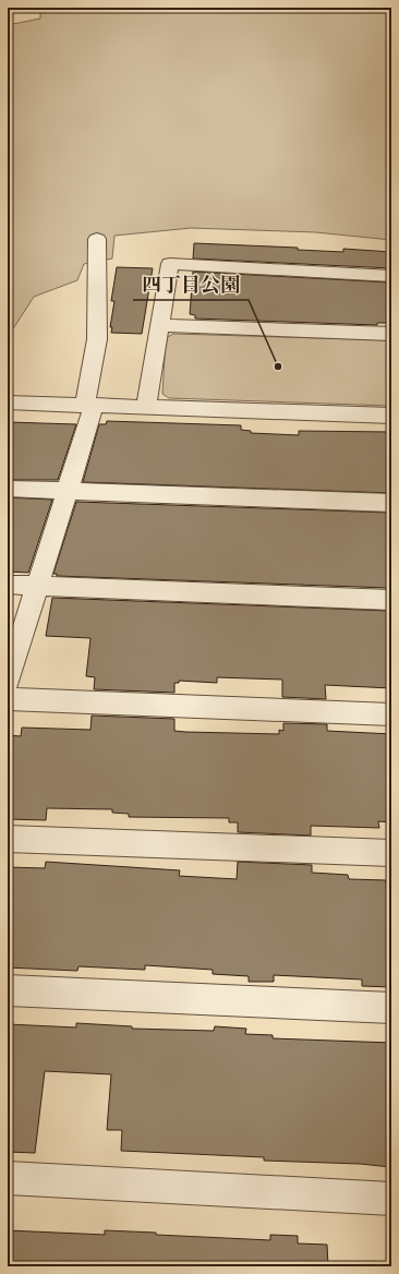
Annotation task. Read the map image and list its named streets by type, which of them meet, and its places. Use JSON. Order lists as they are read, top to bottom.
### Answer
{
  "places": ["四丁目公園"]
}
